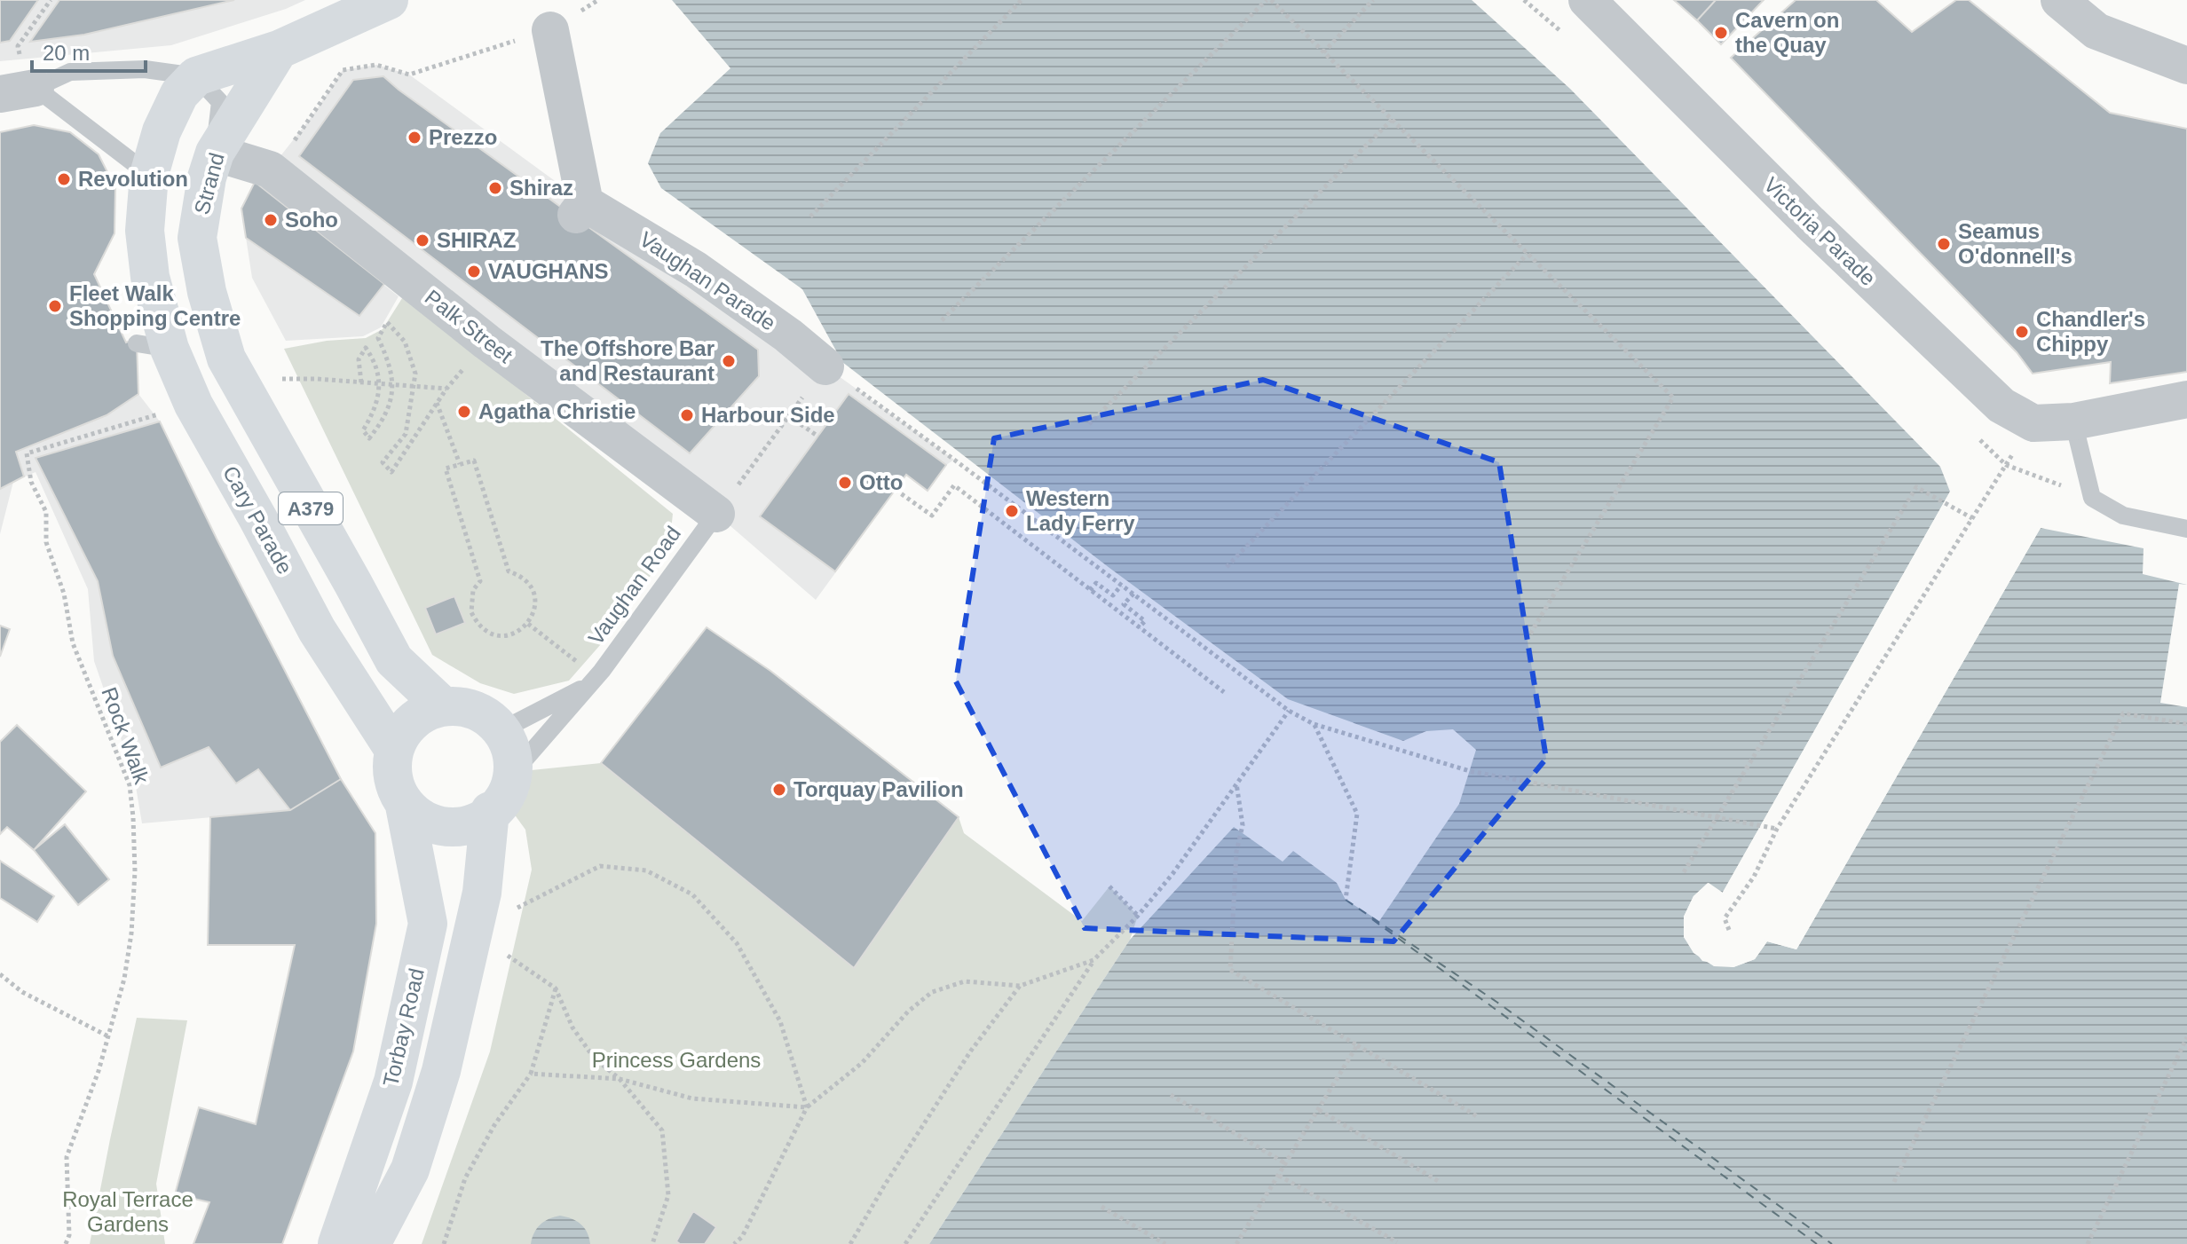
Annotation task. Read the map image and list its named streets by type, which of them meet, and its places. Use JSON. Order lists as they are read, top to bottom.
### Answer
{
  "streets": {
    "main road": [
      "Strand",
      "A379",
      "Cary Parade",
      "Torbay Road"
    ],
    "street": ["Victoria Parade", "Vaughan Parade", "Palk Street"],
    "lane": ["Vaughan Road"],
    "path": ["Rock Walk"]
  },
  "crossings": [
    ["Strand", "Palk Street"],
    ["Strand", "Cary Parade"],
    ["Strand", "Vaughan Road"],
    ["Strand", "Torbay Road"],
    ["Palk Street", "Vaughan Road"],
    ["A379", "Cary Parade"],
    ["Cary Parade", "Vaughan Road"],
    ["Cary Parade", "Rock Walk"],
    ["Cary Parade", "Torbay Road"],
    ["Vaughan Road", "Torbay Road"]
  ],
  "parks": ["Princess Gardens", "Royal Terrace Gardens"],
  "places": [
    "Cavern on the Quay",
    "Prezzo",
    "Revolution",
    "Shiraz",
    "Soho",
    "SHIRAZ",
    "Seamus O'donnell's",
    "VAUGHANS",
    "Fleet Walk Shopping Centre",
    "Chandler's Chippy",
    "The Offshore Bar and Restaurant",
    "Agatha Christie",
    "Harbour Side",
    "Otto",
    "Western Lady Ferry",
    "Torquay Pavilion"
  ],
  "scale_bar": "20 m"
}
